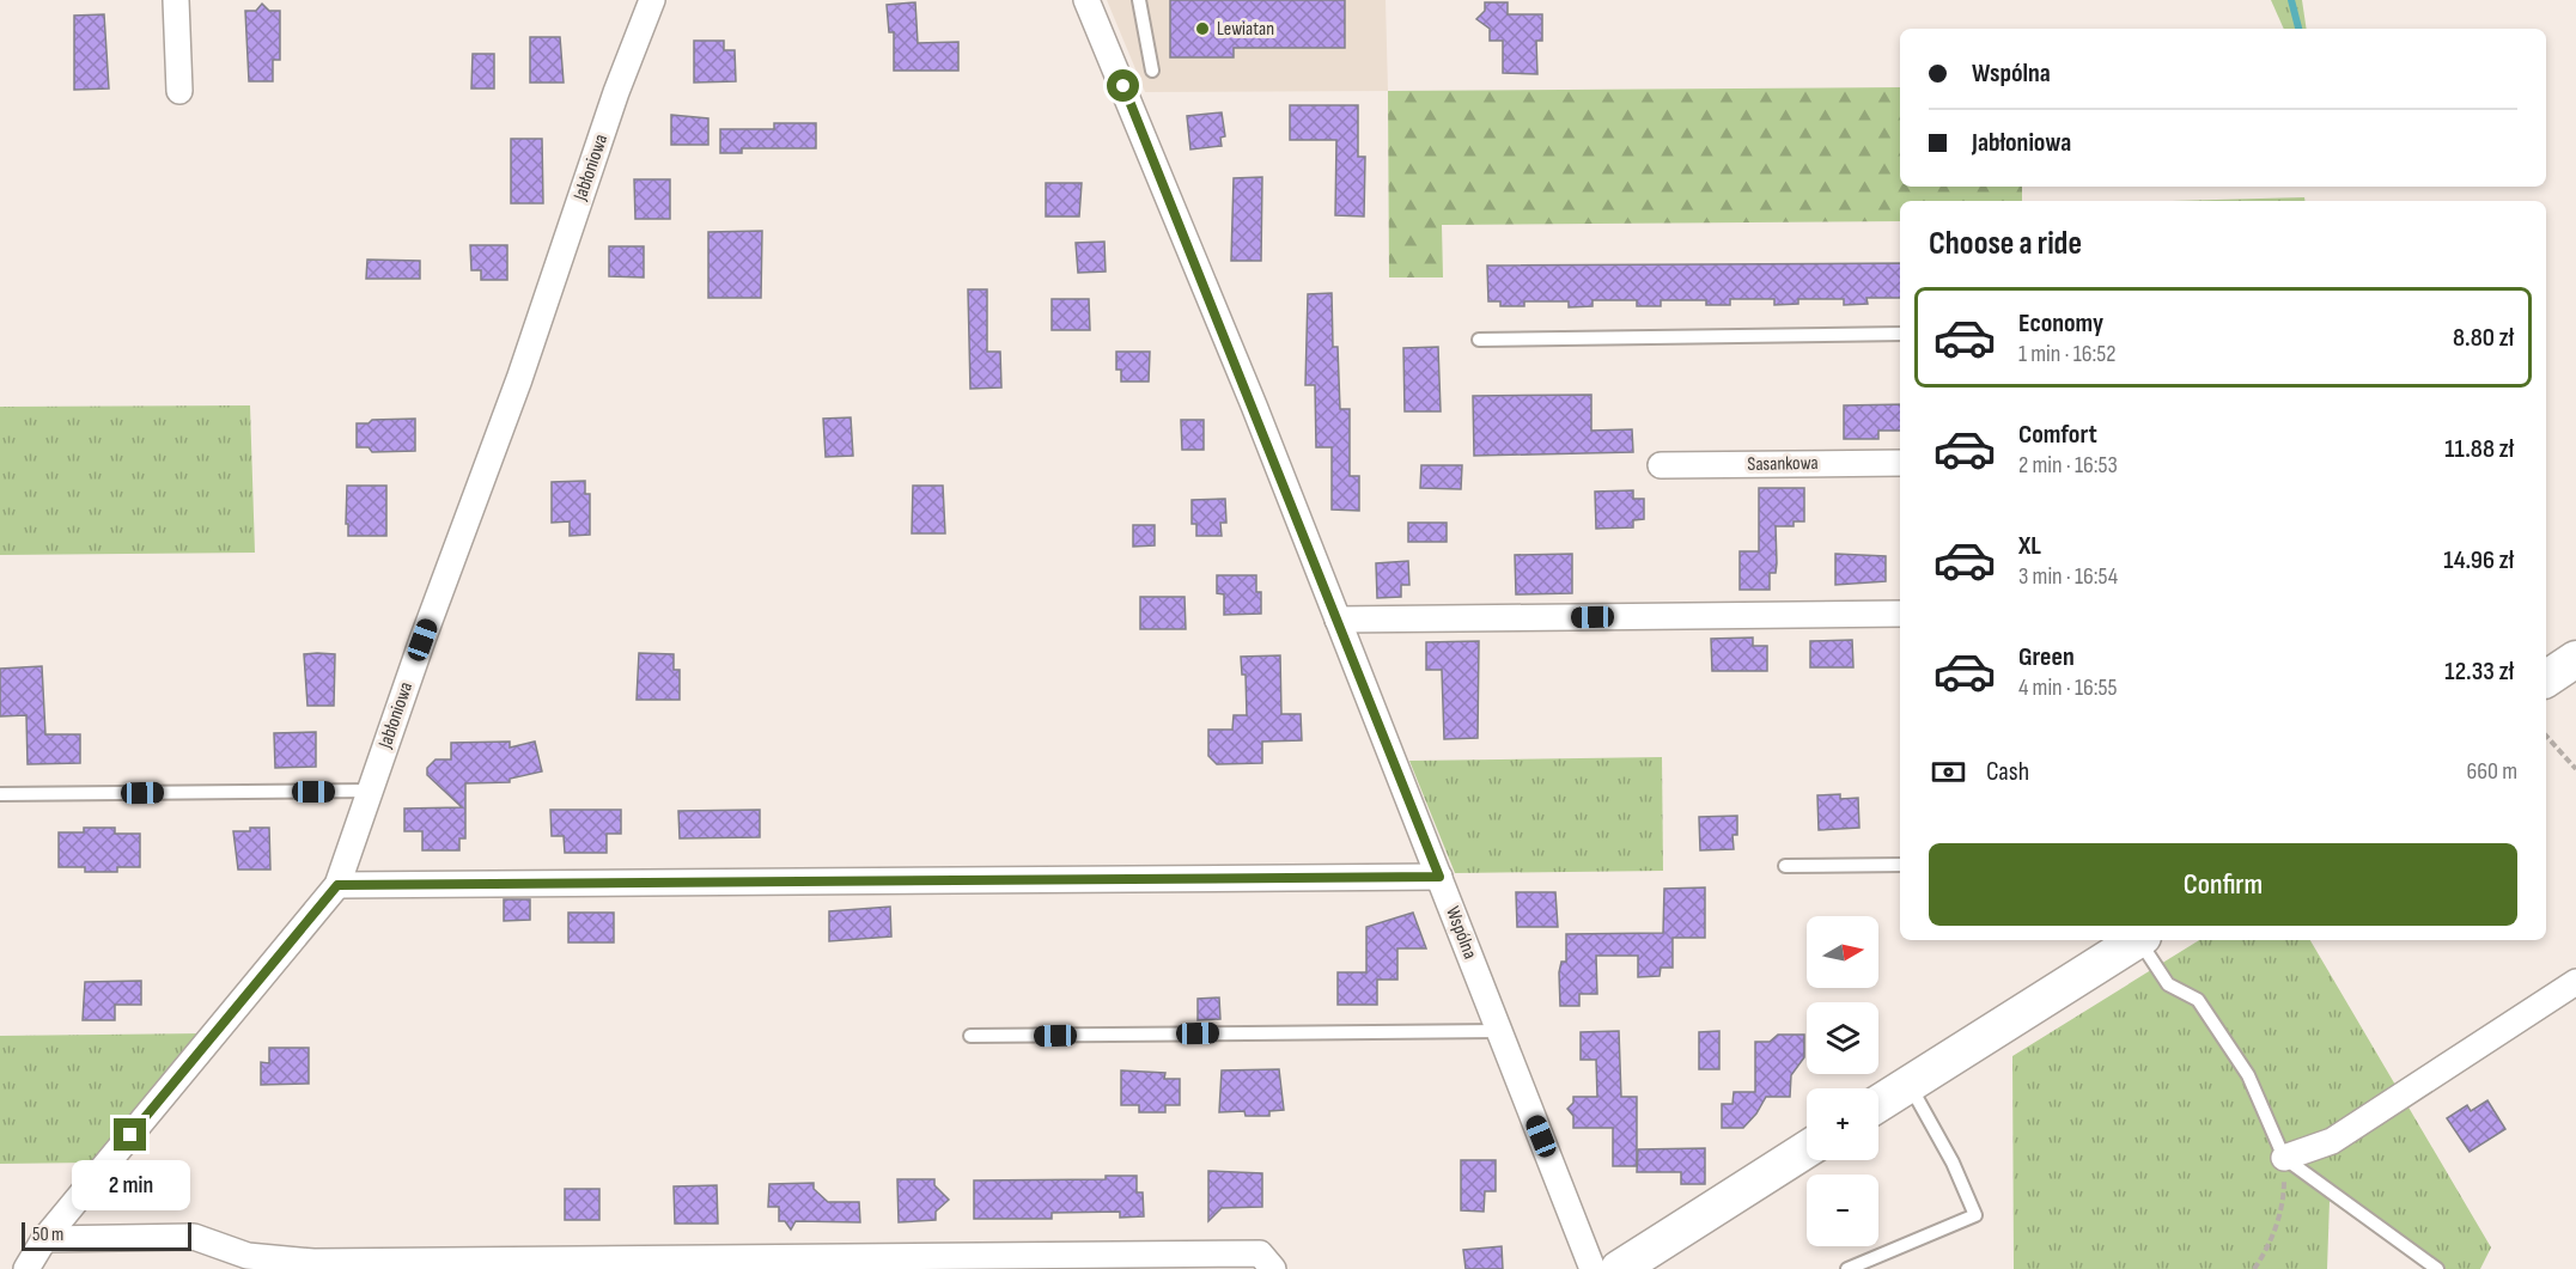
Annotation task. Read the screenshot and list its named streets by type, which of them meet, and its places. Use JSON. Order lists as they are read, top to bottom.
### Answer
{
  "streets": {
    "street": ["Jabłoniowa", "Sasankowa", "Wspólna"]
  },
  "places": ["Lewiatan"],
  "scale_bar": "50 m",
  "north": "right",
  "page": {
    "banner": ["Wspólna", "Jabłoniowa"],
    "heading": "Choose a ride",
    "list": [
      {
        "name": "Economy",
        "note": "1 min · 16:52",
        "value": "8.80 zł"
      },
      {
        "name": "Comfort",
        "note": "2 min · 16:53",
        "value": "11.88 zł"
      },
      {
        "name": "XL",
        "note": "3 min · 16:54",
        "value": "14.96 zł"
      },
      {
        "name": "Green",
        "note": "4 min · 16:55",
        "value": "12.33 zł"
      }
    ],
    "pay": ["Cash", "660 m"],
    "buttons": "Confirm",
    "map_buttons": ["+", "−"],
    "bubble": "2 min",
    "scale": "50 m"
  }
}
